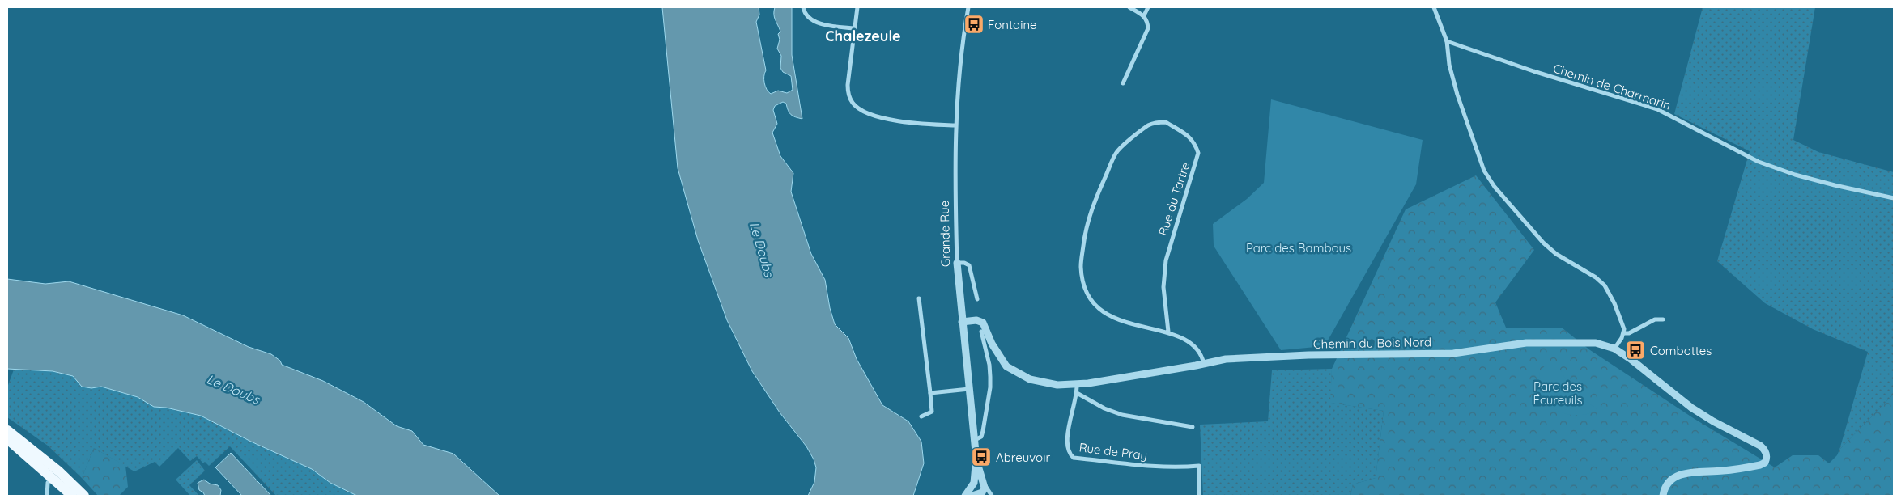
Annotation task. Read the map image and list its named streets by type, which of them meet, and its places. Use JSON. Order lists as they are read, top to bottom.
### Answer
{
  "streets": {
    "street": [
      "Chemin de Charmarin",
      "Rue du Tartre",
      "Grande Rue",
      "Chemin du Bois Nord",
      "Rue de Pray"
    ]
  },
  "crossings": [
    ["Rue du Tartre", "Chemin du Bois Nord"],
    ["Grande Rue", "Chemin du Bois Nord"],
    ["Chemin du Bois Nord", "Rue de Pray"]
  ],
  "districts": ["Chalezeule"],
  "water": ["Le Doubs"],
  "parks": ["Parc des Bambous", "Parc des Écureuils"],
  "places": {
    "bus stop": ["Fontaine", "Combottes", "Abreuvoir"]
  }
}
